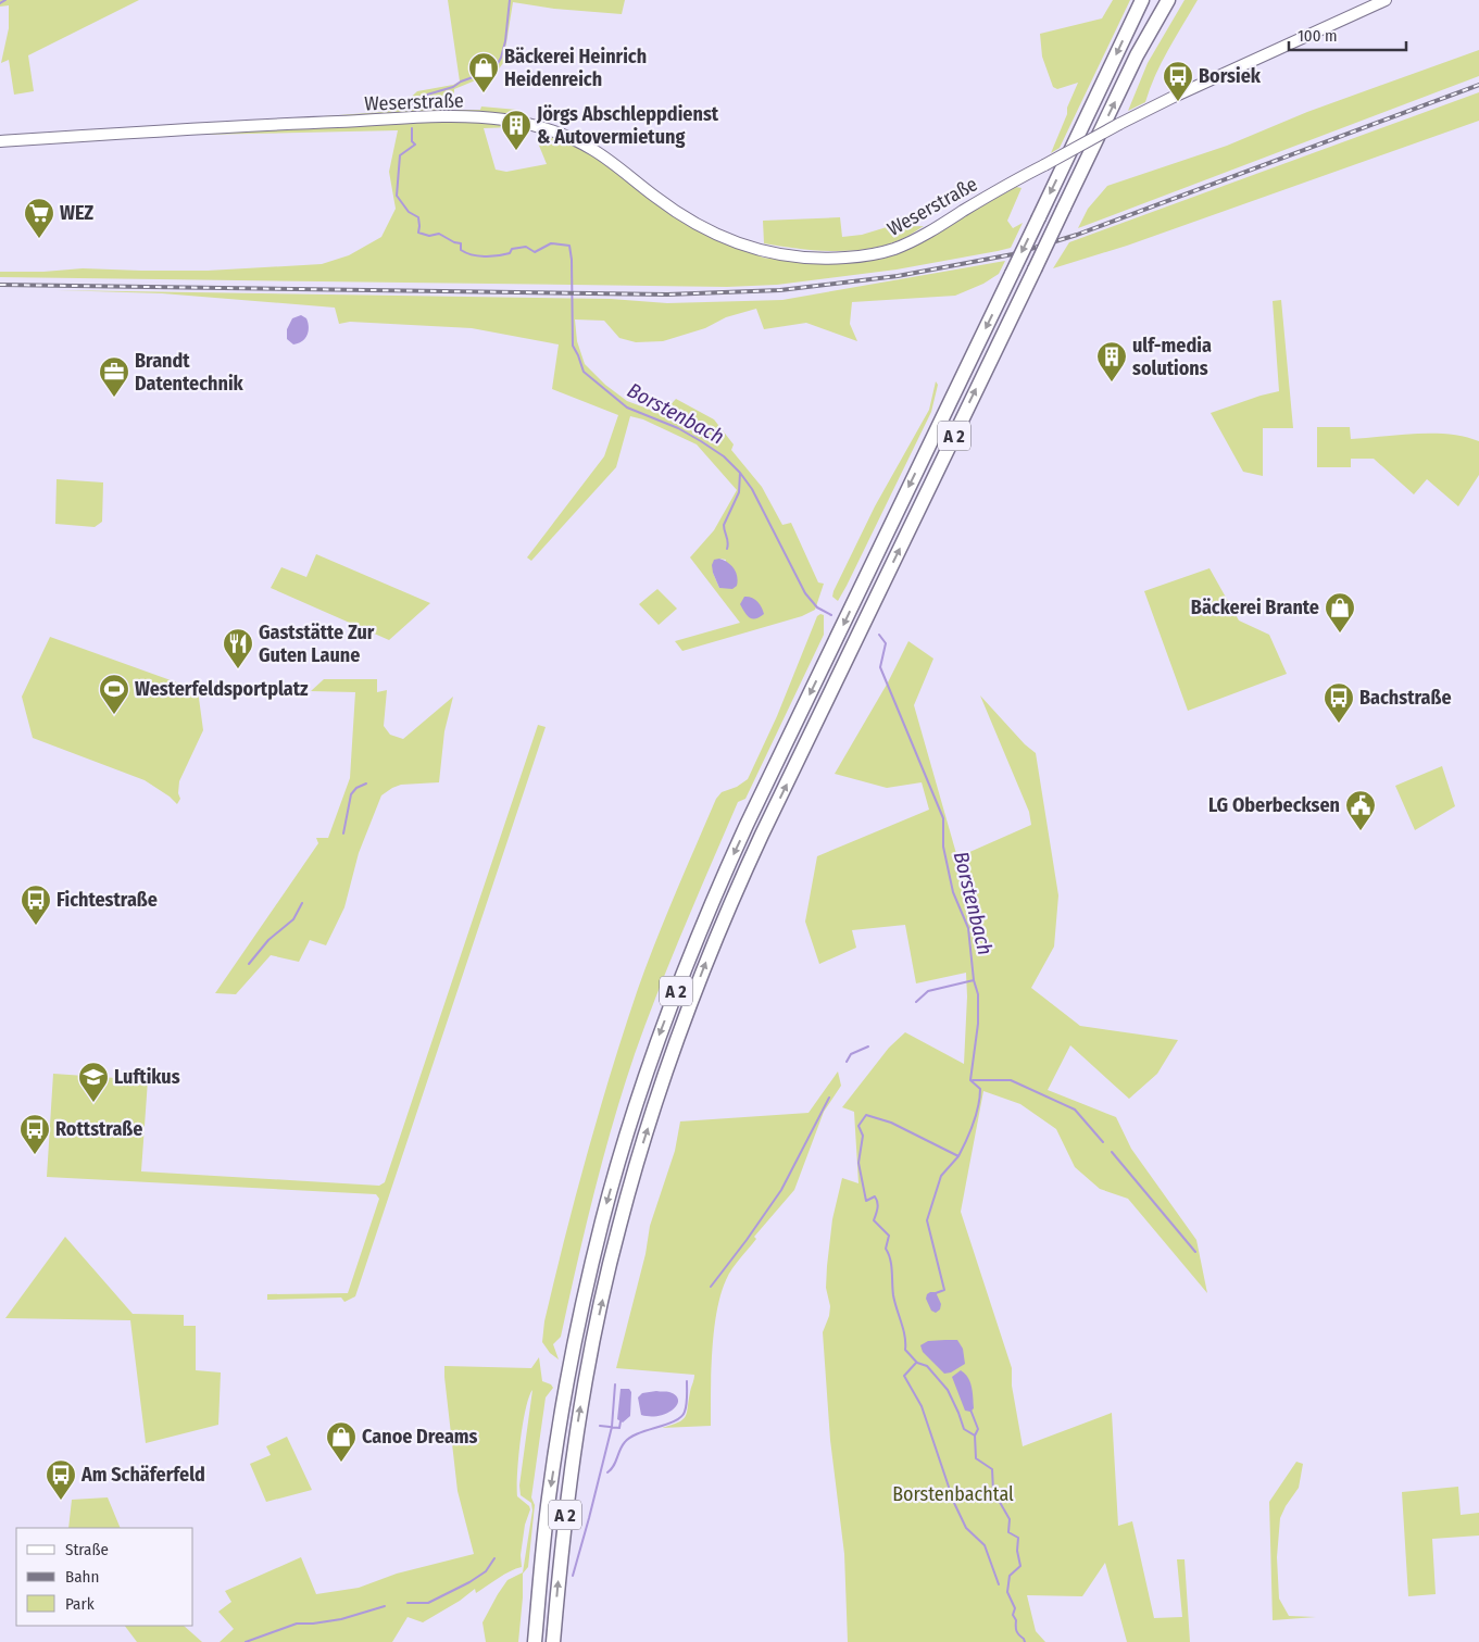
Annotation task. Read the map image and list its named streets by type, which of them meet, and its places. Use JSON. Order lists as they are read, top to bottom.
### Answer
{
  "streets": {
    "highway": ["A 2"],
    "street": ["Weserstraße"]
  },
  "water": ["Borstenbach"],
  "parks": ["Borstenbachtal"],
  "places": {
    "shop": ["Bäckerei Heinrich Heidenreich", "Bäckerei Brante", "Canoe Dreams"],
    "bus stop": [
      "Borsiek",
      "Bachstraße",
      "Fichtestraße",
      "Rottstraße",
      "Am Schäferfeld"
    ],
    "building": ["Jörgs Abschleppdienst & Autovermietung", "ulf-media solutions"],
    "supermarket": ["WEZ"],
    "office": ["Brandt Datentechnik"],
    "restaurant": ["Gaststätte Zur Guten Laune"],
    "sports": ["Westerfeldsportplatz"],
    "public building": ["LG Oberbecksen"],
    "school or university": ["Luftikus"]
  },
  "legend": ["Straße", "Bahn", "Park"],
  "scale_bar": "100 m"
}
